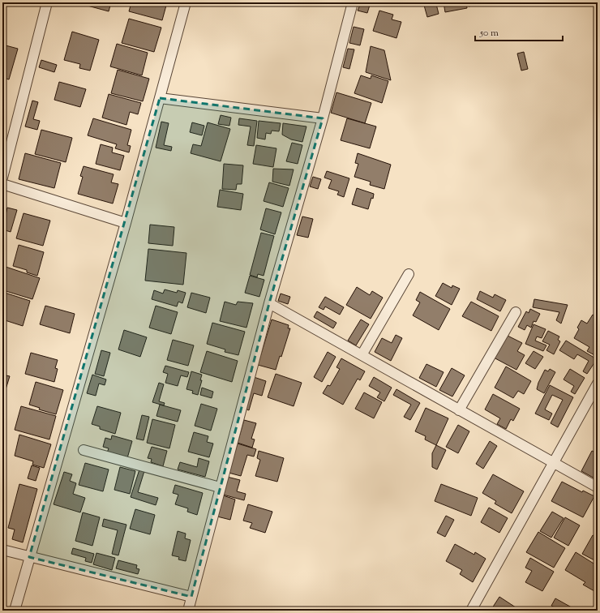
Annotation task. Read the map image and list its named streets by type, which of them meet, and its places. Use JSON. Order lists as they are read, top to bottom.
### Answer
{
  "scale_bar": "50 m"
}
